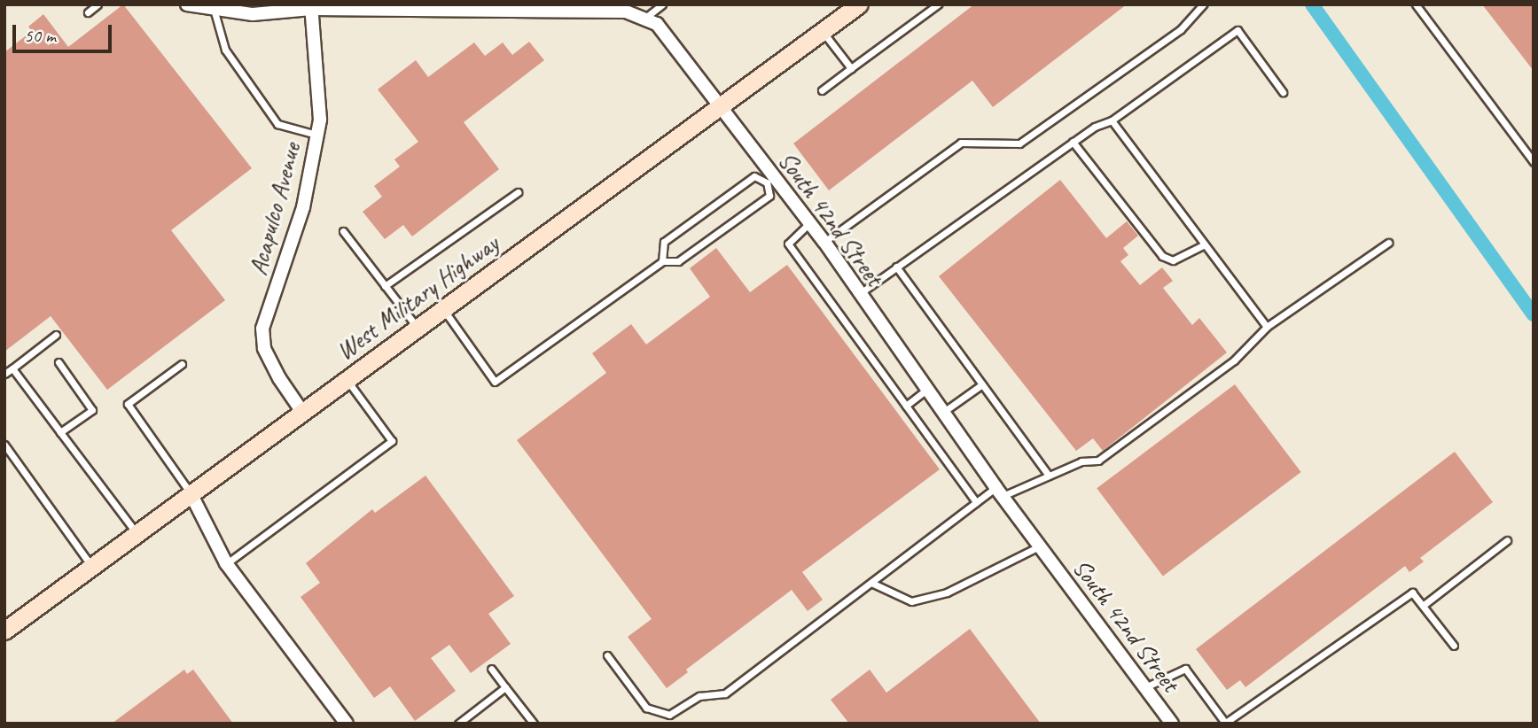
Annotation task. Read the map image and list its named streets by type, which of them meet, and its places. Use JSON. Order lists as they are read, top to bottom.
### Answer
{
  "streets": {
    "main road": ["West Military Highway"],
    "street": ["Acapulco Avenue", "South 42nd Street"]
  },
  "crossings": [
    ["Acapulco Avenue", "West Military Highway"],
    ["South 42nd Street", "West Military Highway"]
  ],
  "scale_bar": "50 m"
}
